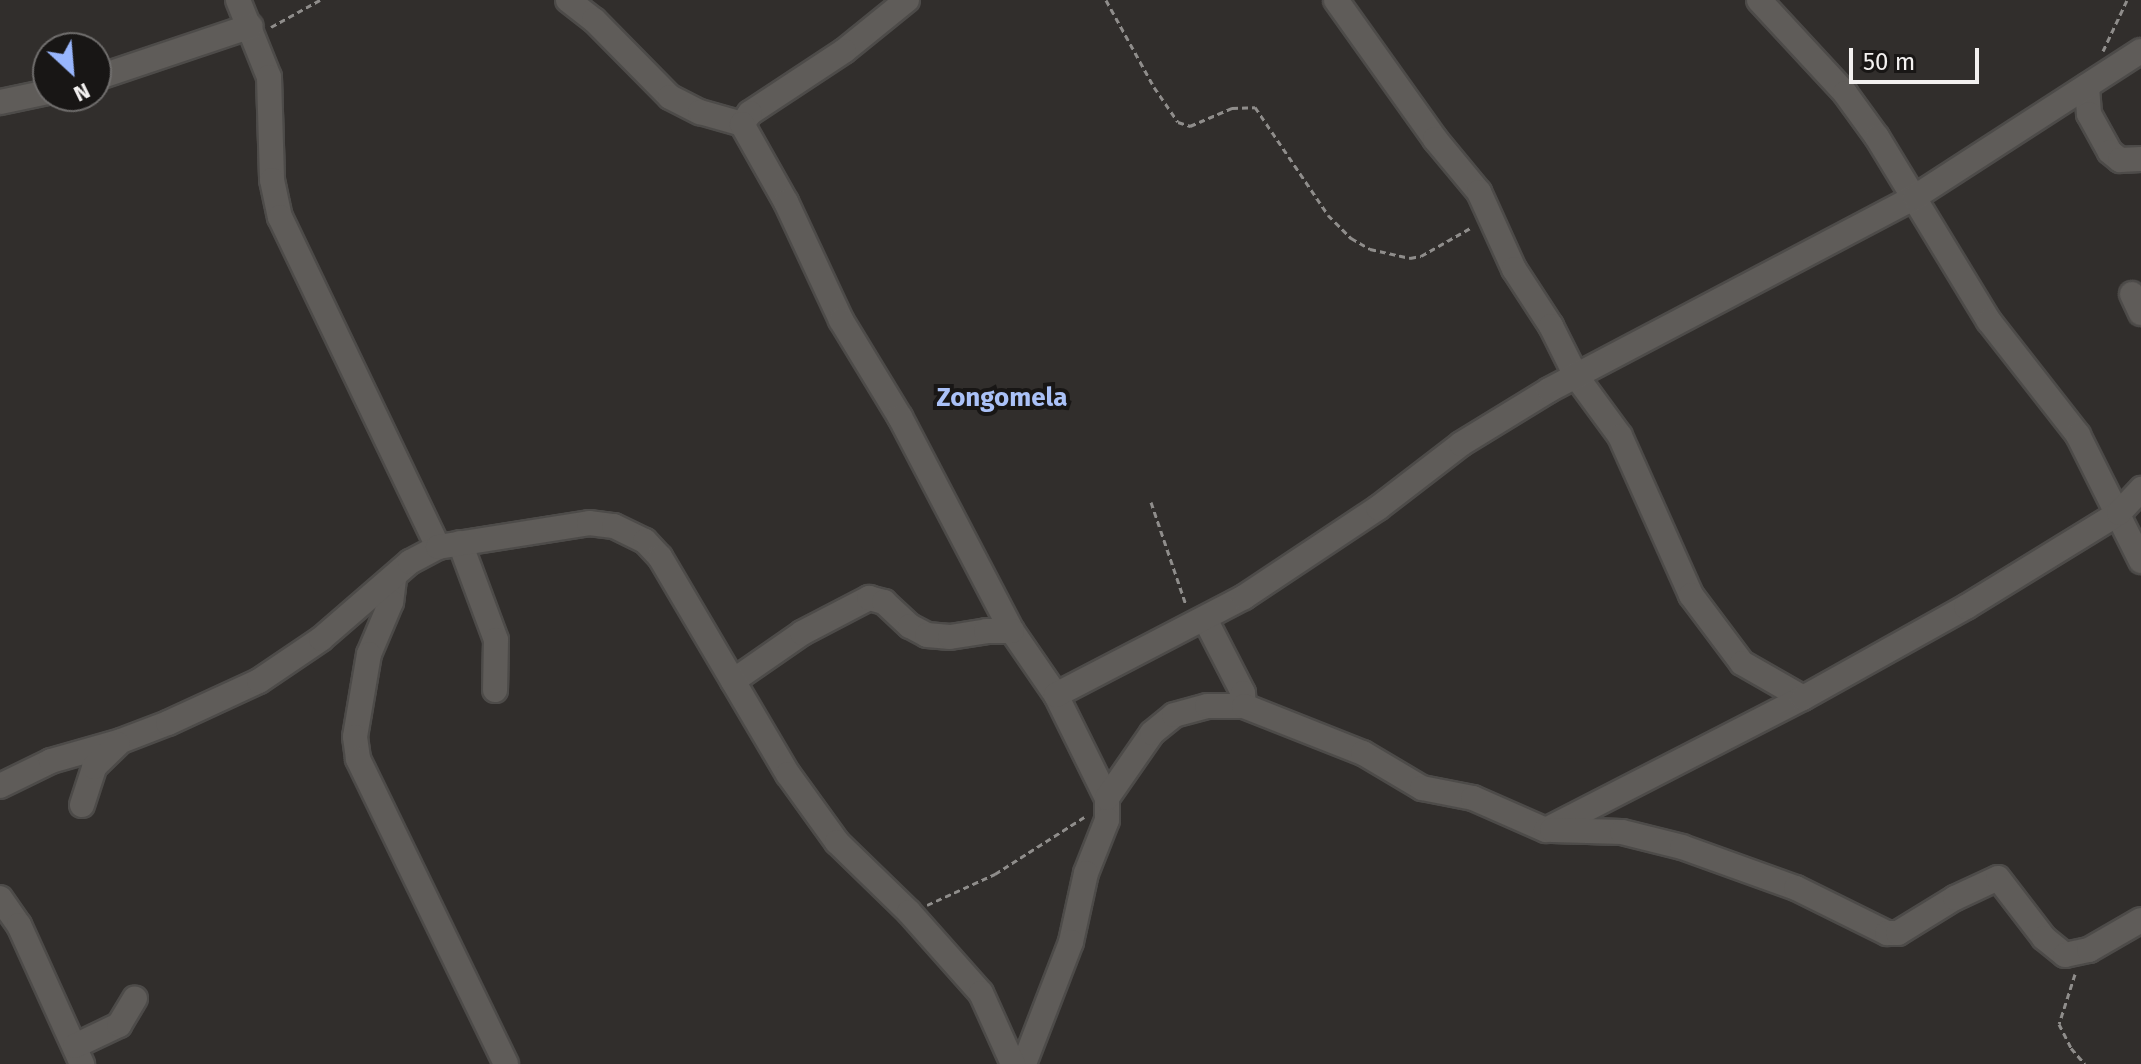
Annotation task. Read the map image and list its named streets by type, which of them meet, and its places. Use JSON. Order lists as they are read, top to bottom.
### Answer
{
  "districts": ["Zongomela"],
  "scale_bar": "50 m",
  "north": "bottom right"
}
